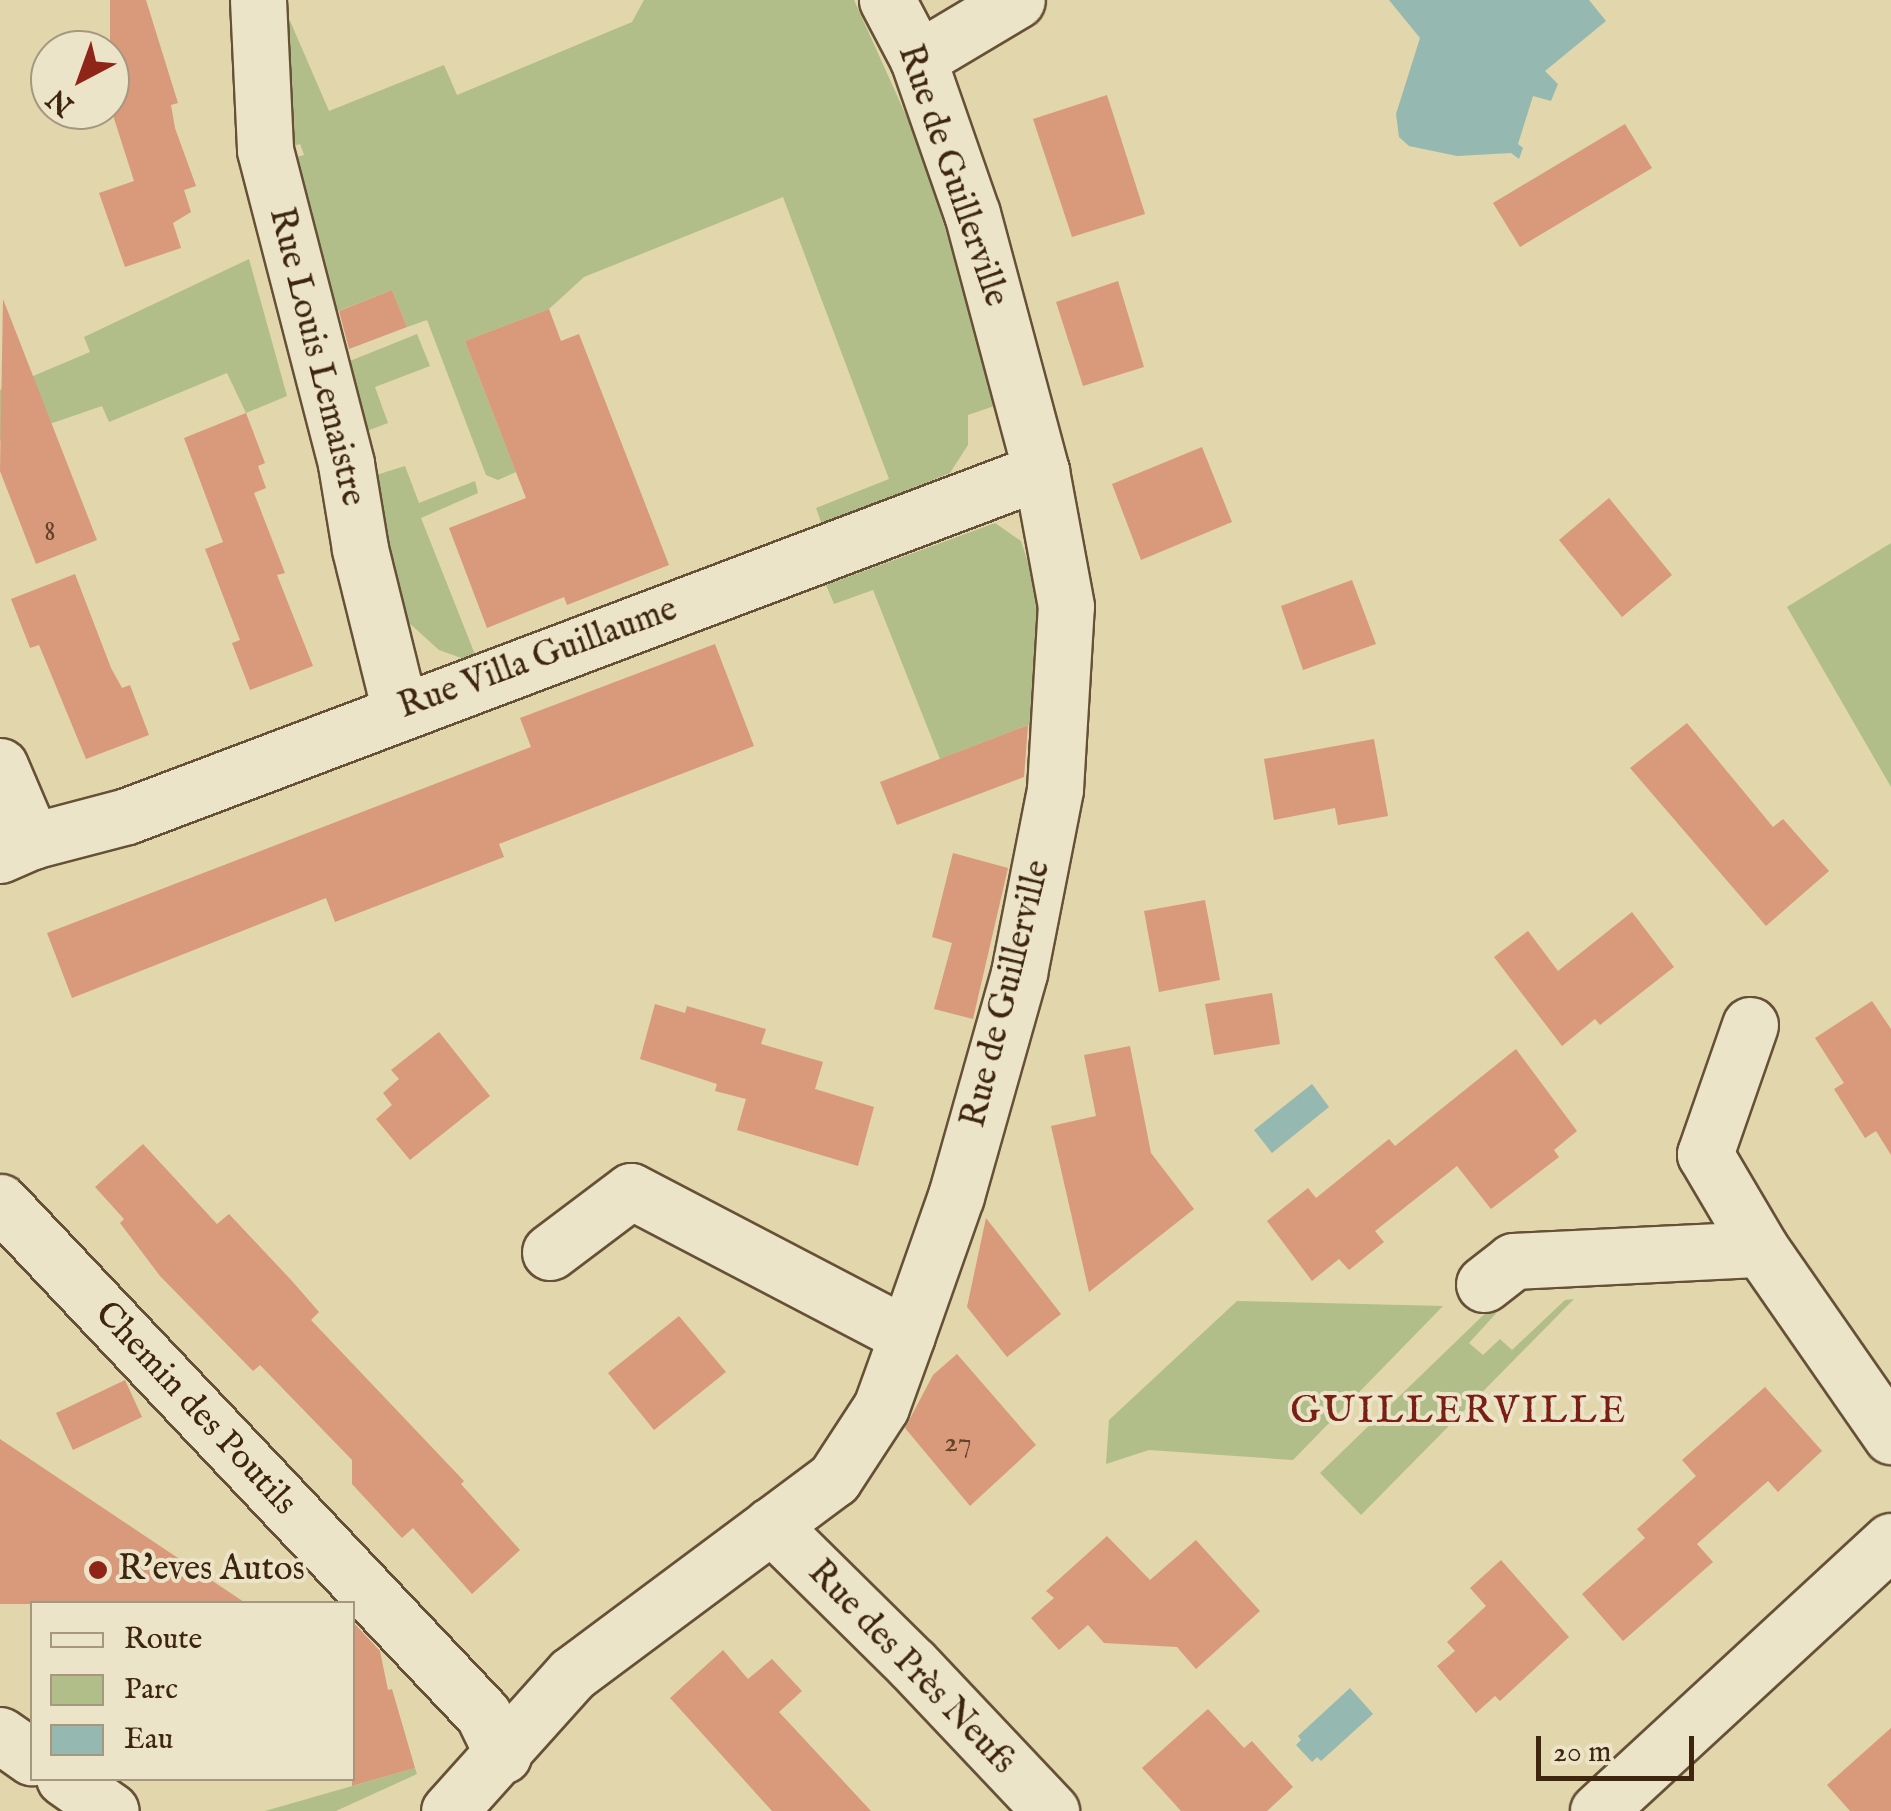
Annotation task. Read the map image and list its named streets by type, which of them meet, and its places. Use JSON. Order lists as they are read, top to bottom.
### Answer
{
  "streets": {
    "street": [
      "Rue de Guillerville",
      "Rue Louis Lemaistre",
      "Rue Villa Guillaume",
      "Chemin des Poutils",
      "Rue des Près Neufs"
    ]
  },
  "crossings": [
    ["Rue de Guillerville", "Rue Villa Guillaume"],
    ["Rue de Guillerville", "Chemin des Poutils"],
    ["Rue de Guillerville", "Rue des Près Neufs"],
    ["Rue Louis Lemaistre", "Rue Villa Guillaume"]
  ],
  "districts": ["GUILLERVILLE"],
  "places": ["R'eves Autos"],
  "house_numbers": ["8", "27"],
  "legend": ["Route", "Parc", "Eau"],
  "scale_bar": "20 m",
  "north": "bottom left"
}
